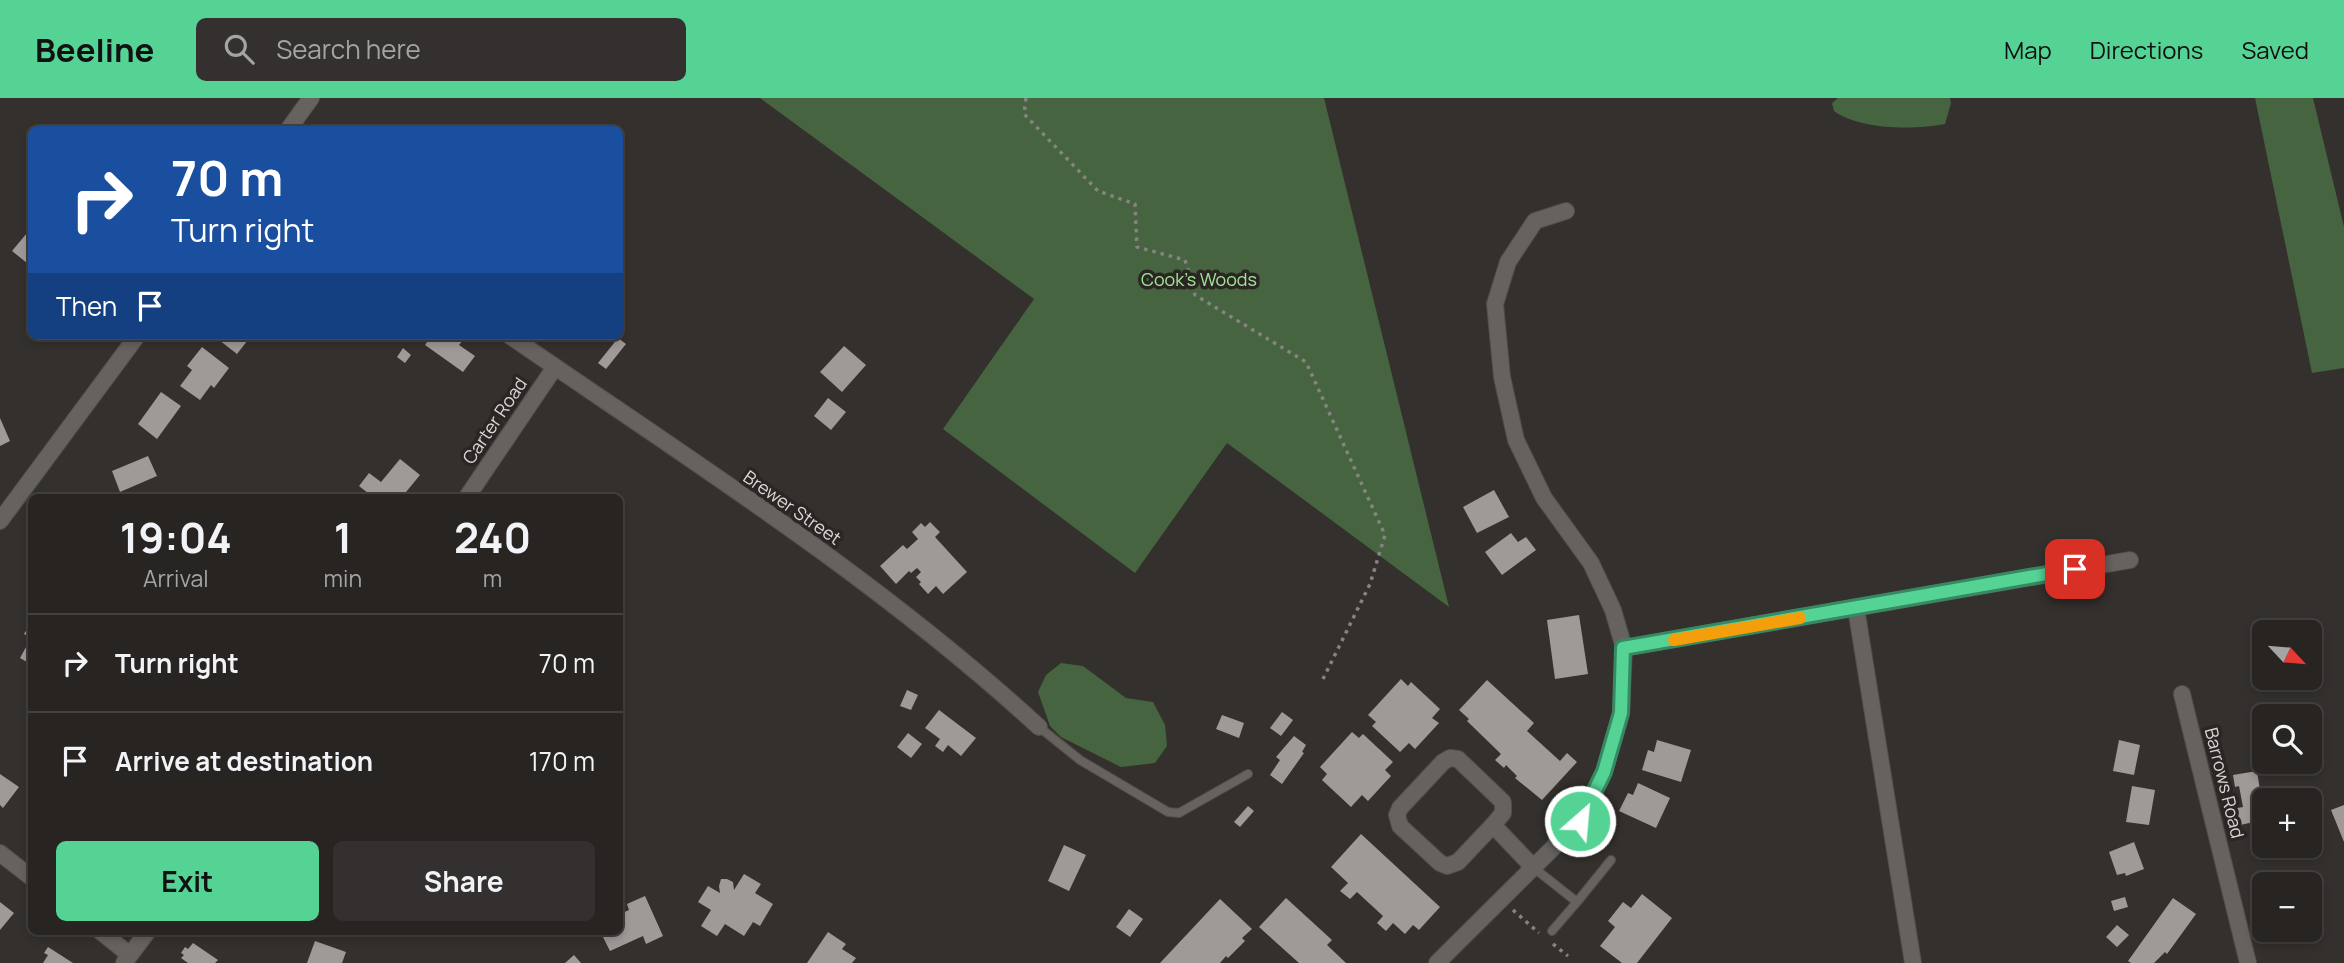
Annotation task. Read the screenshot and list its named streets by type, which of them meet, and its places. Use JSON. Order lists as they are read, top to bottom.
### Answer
{
  "streets": {
    "street": ["Carter Road", "Brewer Street", "Barrows Road"]
  },
  "crossings": [
    ["Carter Road", "Brewer Street"]
  ],
  "parks": ["Cook's Woods"],
  "north": "bottom right",
  "page": {
    "header": "Beeline",
    "search": "Search here",
    "nav": ["Map", "Directions", "Saved"],
    "turn": ["70 m", "Turn right"],
    "then": "Then",
    "eta": [
      "19:04",
      "Arrival",
      "1",
      "min",
      "240",
      "m"
    ],
    "list": [
      {
        "name": "Turn right",
        "value": "70 m"
      },
      {
        "name": "Arrive at destination",
        "value": "170 m"
      }
    ],
    "map_buttons": ["+", "−"],
    "buttons": ["Exit", "Share"]
  }
}
